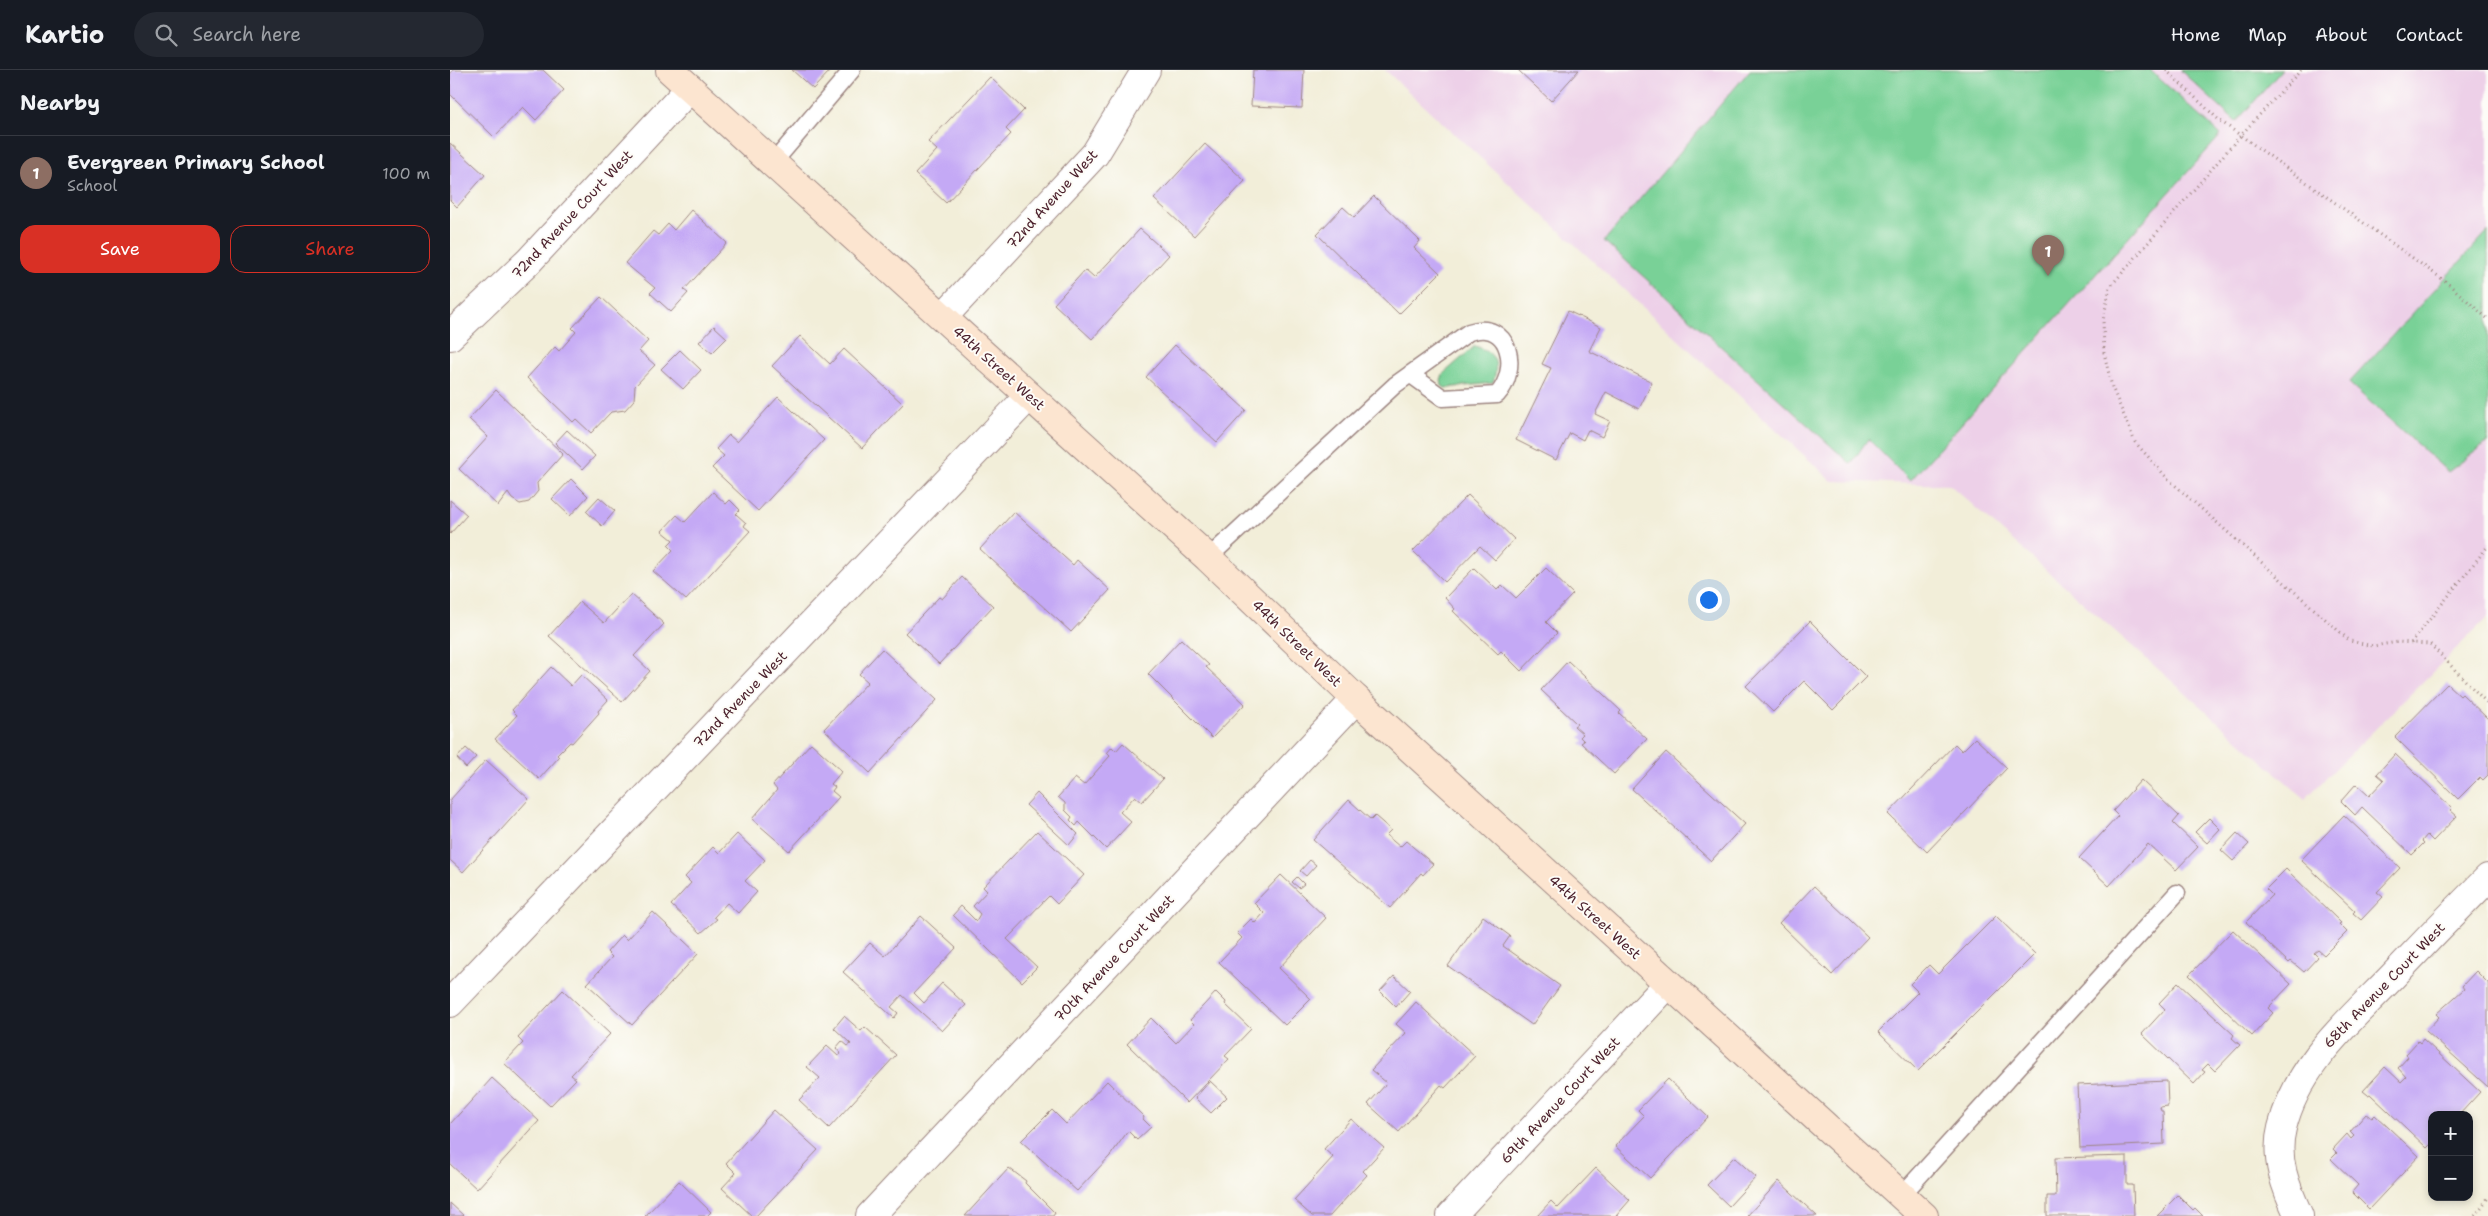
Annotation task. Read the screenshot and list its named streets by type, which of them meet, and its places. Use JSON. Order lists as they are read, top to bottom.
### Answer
{
  "streets": {
    "street": [
      "72nd Avenue West",
      "72nd Avenue Court West",
      "44th Street West",
      "70th Avenue Court West",
      "68th Avenue Court West",
      "69th Avenue Court West"
    ]
  },
  "crossings": [
    ["72nd Avenue West", "44th Street West"],
    ["72nd Avenue Court West", "44th Street West"],
    ["44th Street West", "70th Avenue Court West"],
    ["44th Street West", "69th Avenue Court West"]
  ],
  "page": {
    "header": "Kartio",
    "search": "Search here",
    "nav": [
      "Home",
      "Map",
      "About",
      "Contact"
    ],
    "heading": "Nearby",
    "list": [
      {
        "mark": "1",
        "name": "Evergreen Primary School",
        "note": "School",
        "value": "100 m"
      }
    ],
    "buttons": ["Save", "Share"],
    "pins": "1",
    "map_buttons": ["+", "−"]
  }
}
